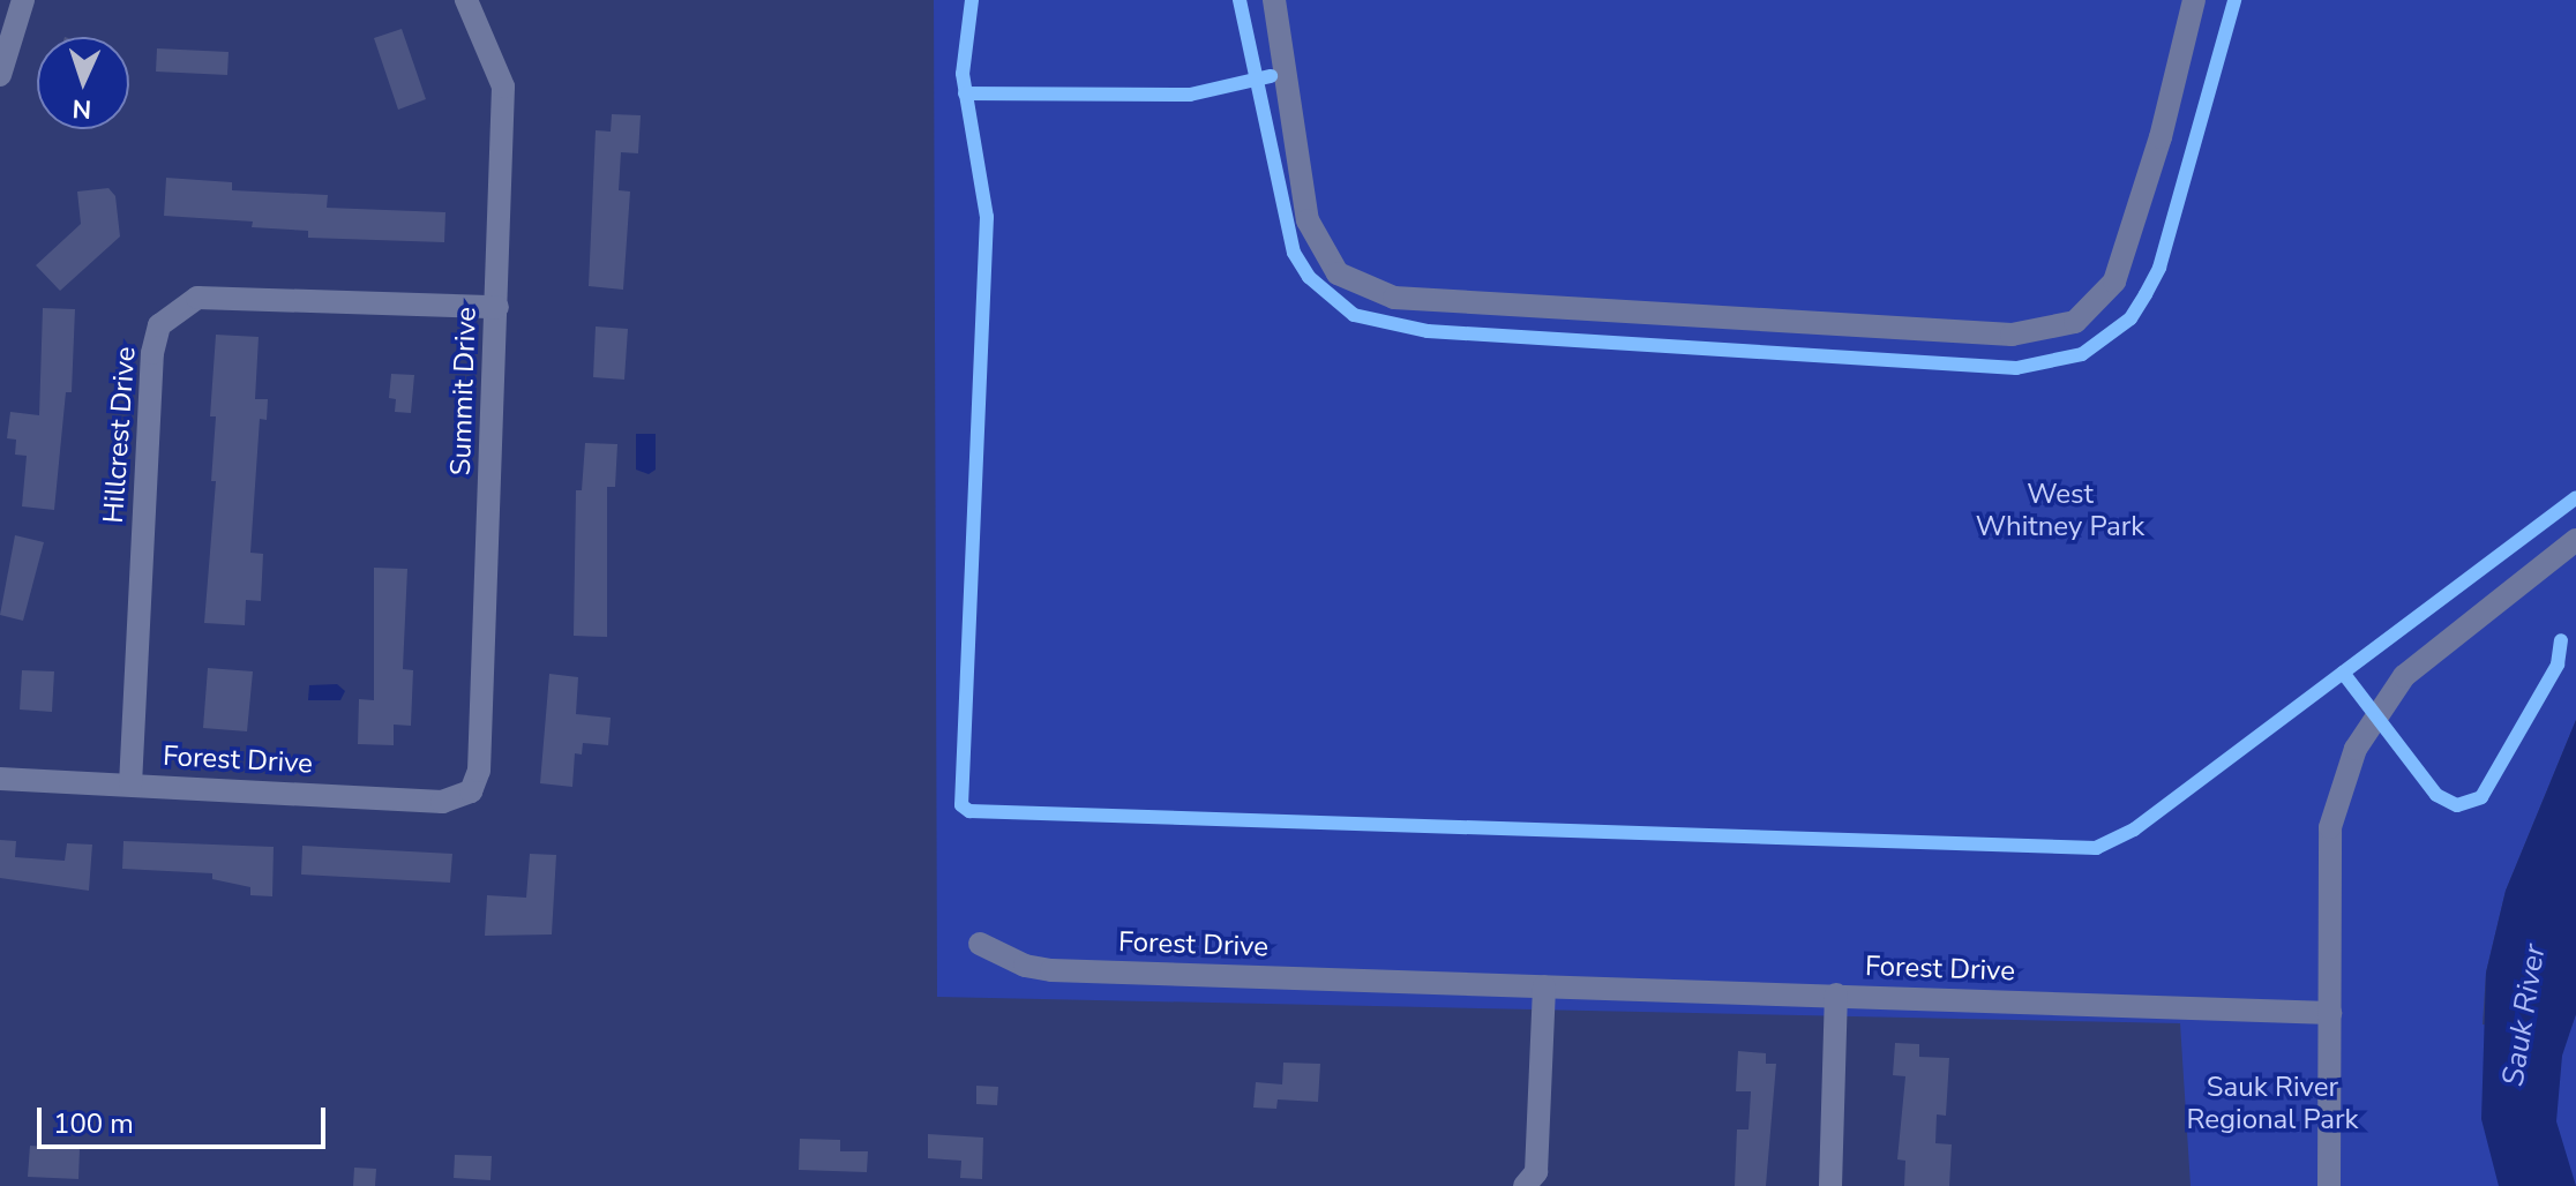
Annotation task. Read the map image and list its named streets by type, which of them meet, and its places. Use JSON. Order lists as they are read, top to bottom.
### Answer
{
  "streets": {
    "street": ["Summit Drive", "Hillcrest Drive", "Forest Drive"]
  },
  "crossings": [
    ["Summit Drive", "Hillcrest Drive"],
    ["Summit Drive", "Forest Drive"],
    ["Hillcrest Drive", "Forest Drive"]
  ],
  "water": ["Sauk River"],
  "parks": ["West Whitney Park", "Sauk River Regional Park"],
  "scale_bar": "100 m",
  "north": "bottom"
}
